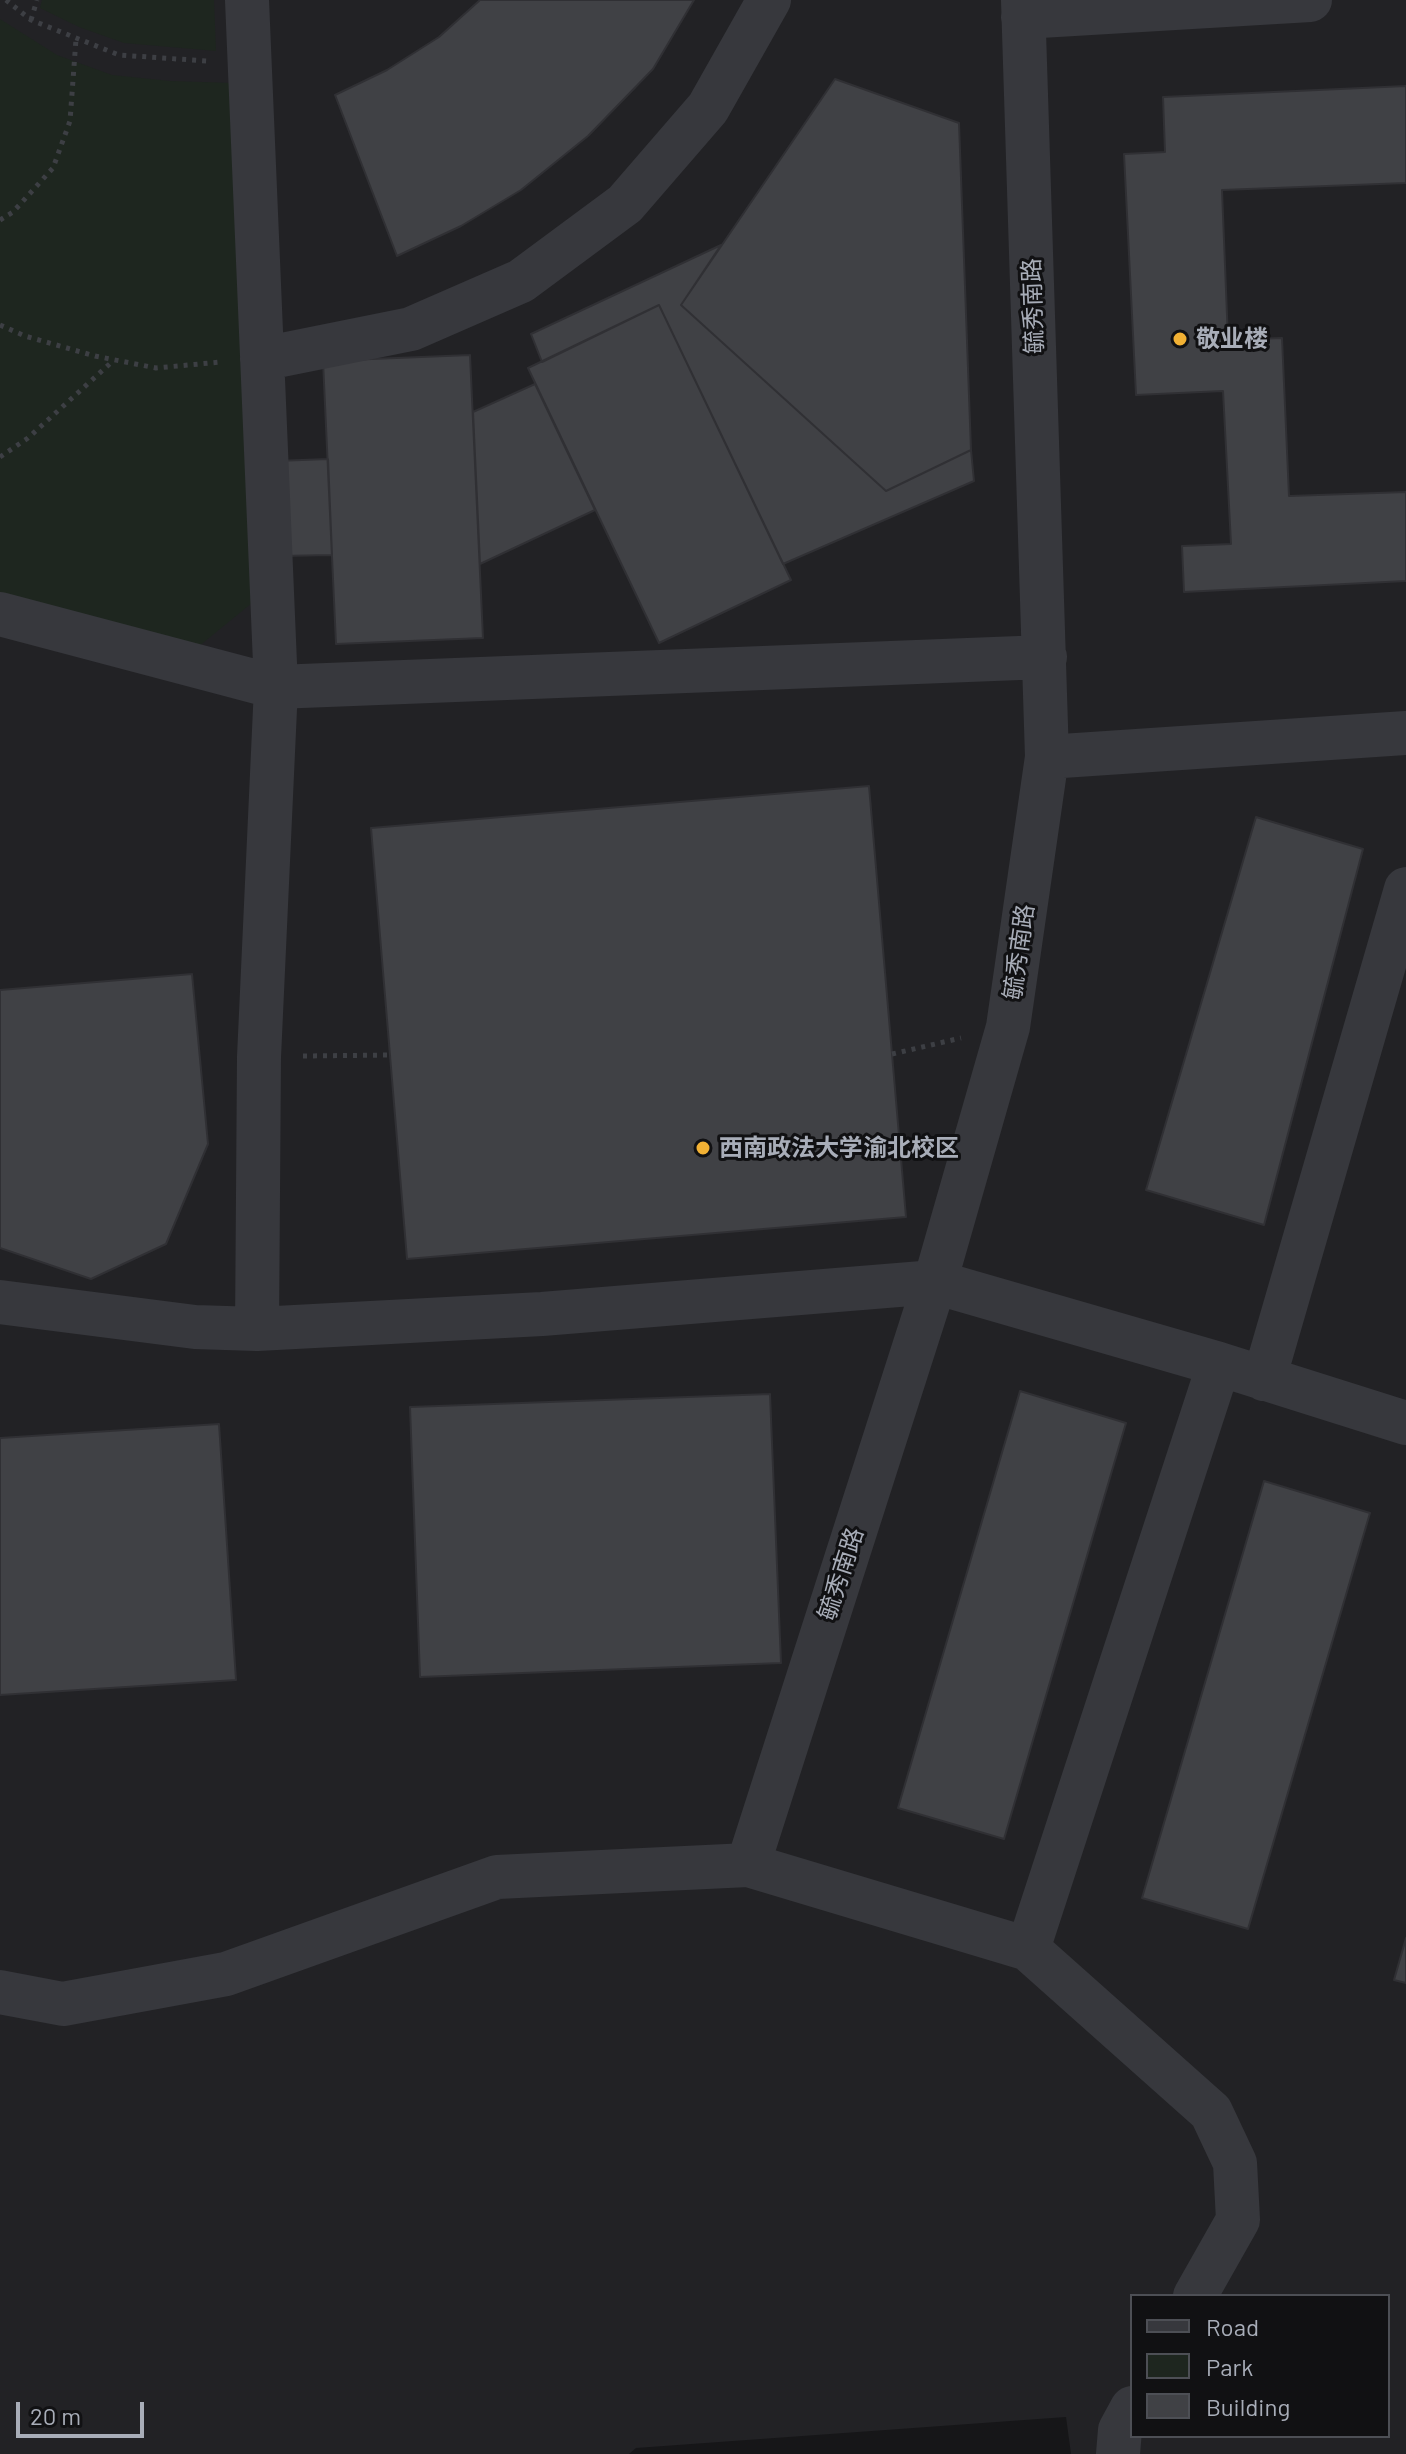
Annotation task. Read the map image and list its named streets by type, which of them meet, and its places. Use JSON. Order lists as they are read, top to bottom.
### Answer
{
  "streets": {
    "street": ["毓秀南路"]
  },
  "places": ["敬业楼", "西南政法大学渝北校区"],
  "legend": ["Road", "Park", "Building"],
  "scale_bar": "20 m"
}
